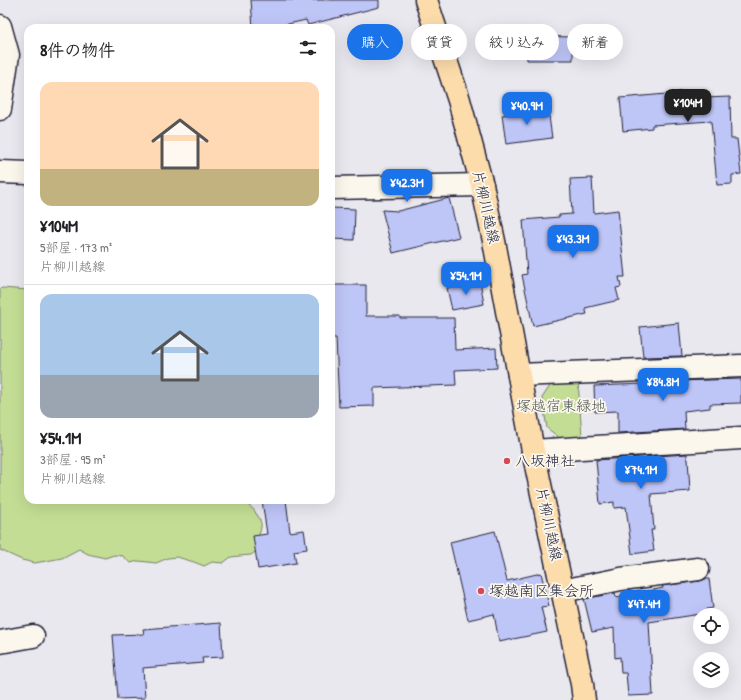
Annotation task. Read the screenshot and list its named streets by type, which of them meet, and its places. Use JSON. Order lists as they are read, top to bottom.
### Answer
{
  "streets": {
    "main road": ["片柳川越線"]
  },
  "parks": ["塚越宿東緑地"],
  "places": ["八坂神社", "塚越南区集会所"],
  "page": {
    "chip": [
      "購入",
      "賃貸",
      "絞り込み",
      "新着"
    ],
    "heading": "8件の物件",
    "list": [
      {
        "name": "¥104M",
        "note": "5部屋 · 173 m² · 片柳川越線"
      },
      {
        "name": "¥54.1M",
        "note": "3部屋 · 95 m² · 片柳川越線"
      }
    ],
    "price": [
      "¥104M",
      "¥40.9M",
      "¥42.3M",
      "¥43.3M",
      "¥54.1M",
      "¥84.8M",
      "¥74.1M",
      "¥47.4M"
    ]
  }
}
